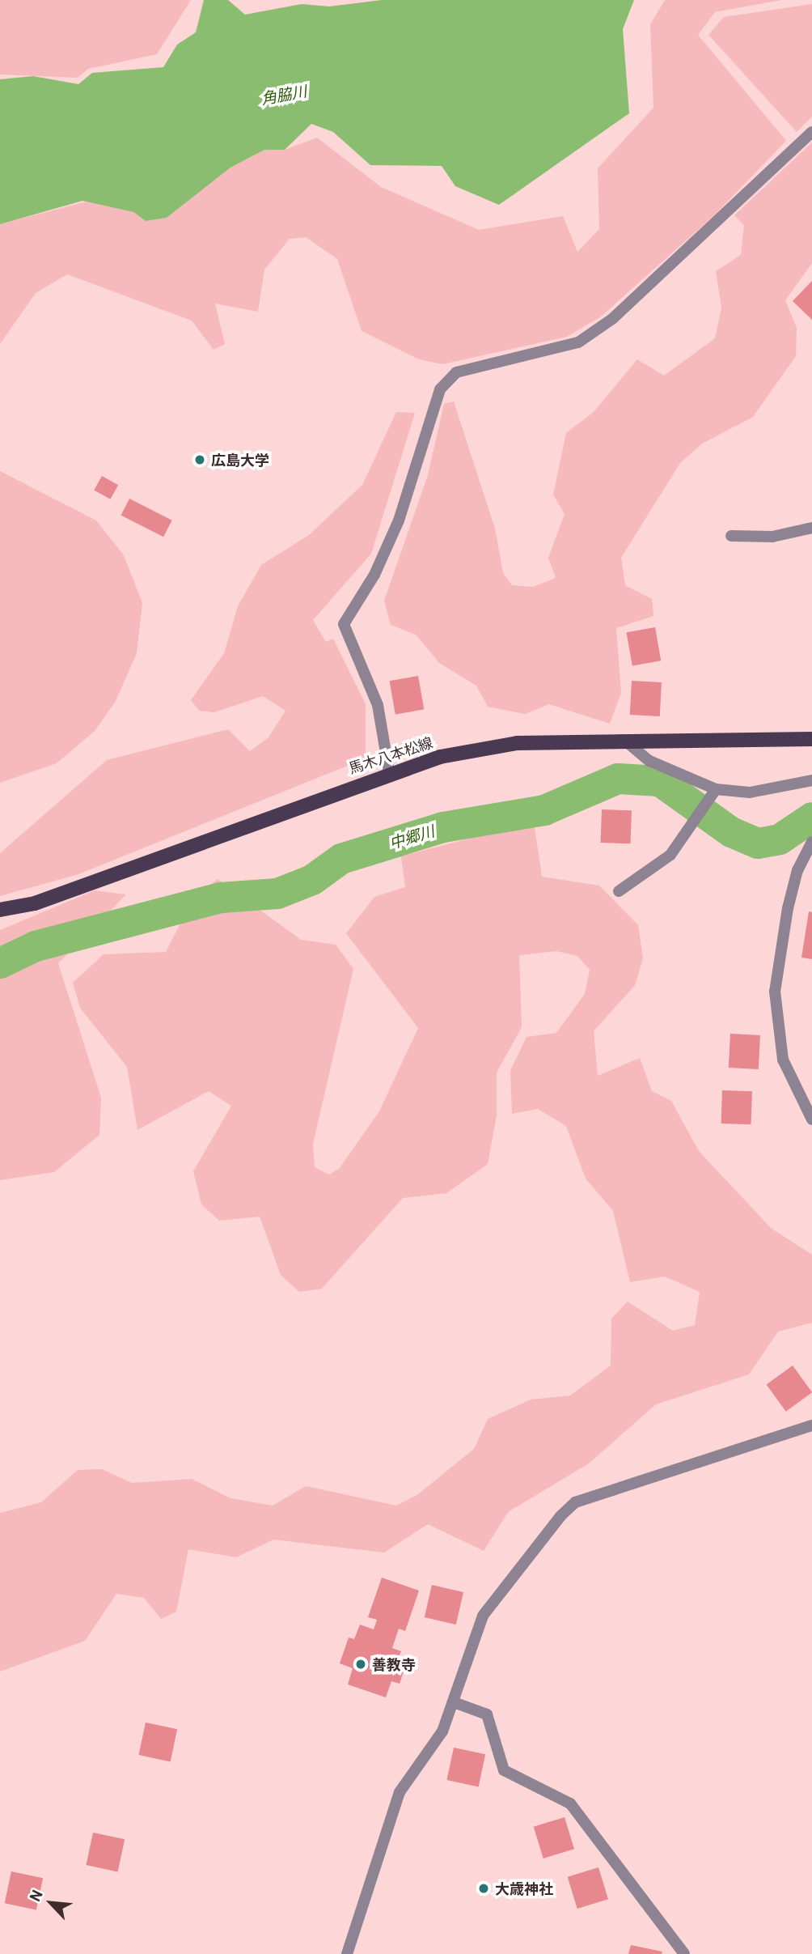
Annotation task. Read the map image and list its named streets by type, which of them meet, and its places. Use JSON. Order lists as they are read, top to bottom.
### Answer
{
  "streets": {
    "main road": ["馬木八本松線"]
  },
  "water": ["角脇川", "中郷川"],
  "places": ["広島大学", "善教寺", "大歳神社"],
  "north": "top left"
}
